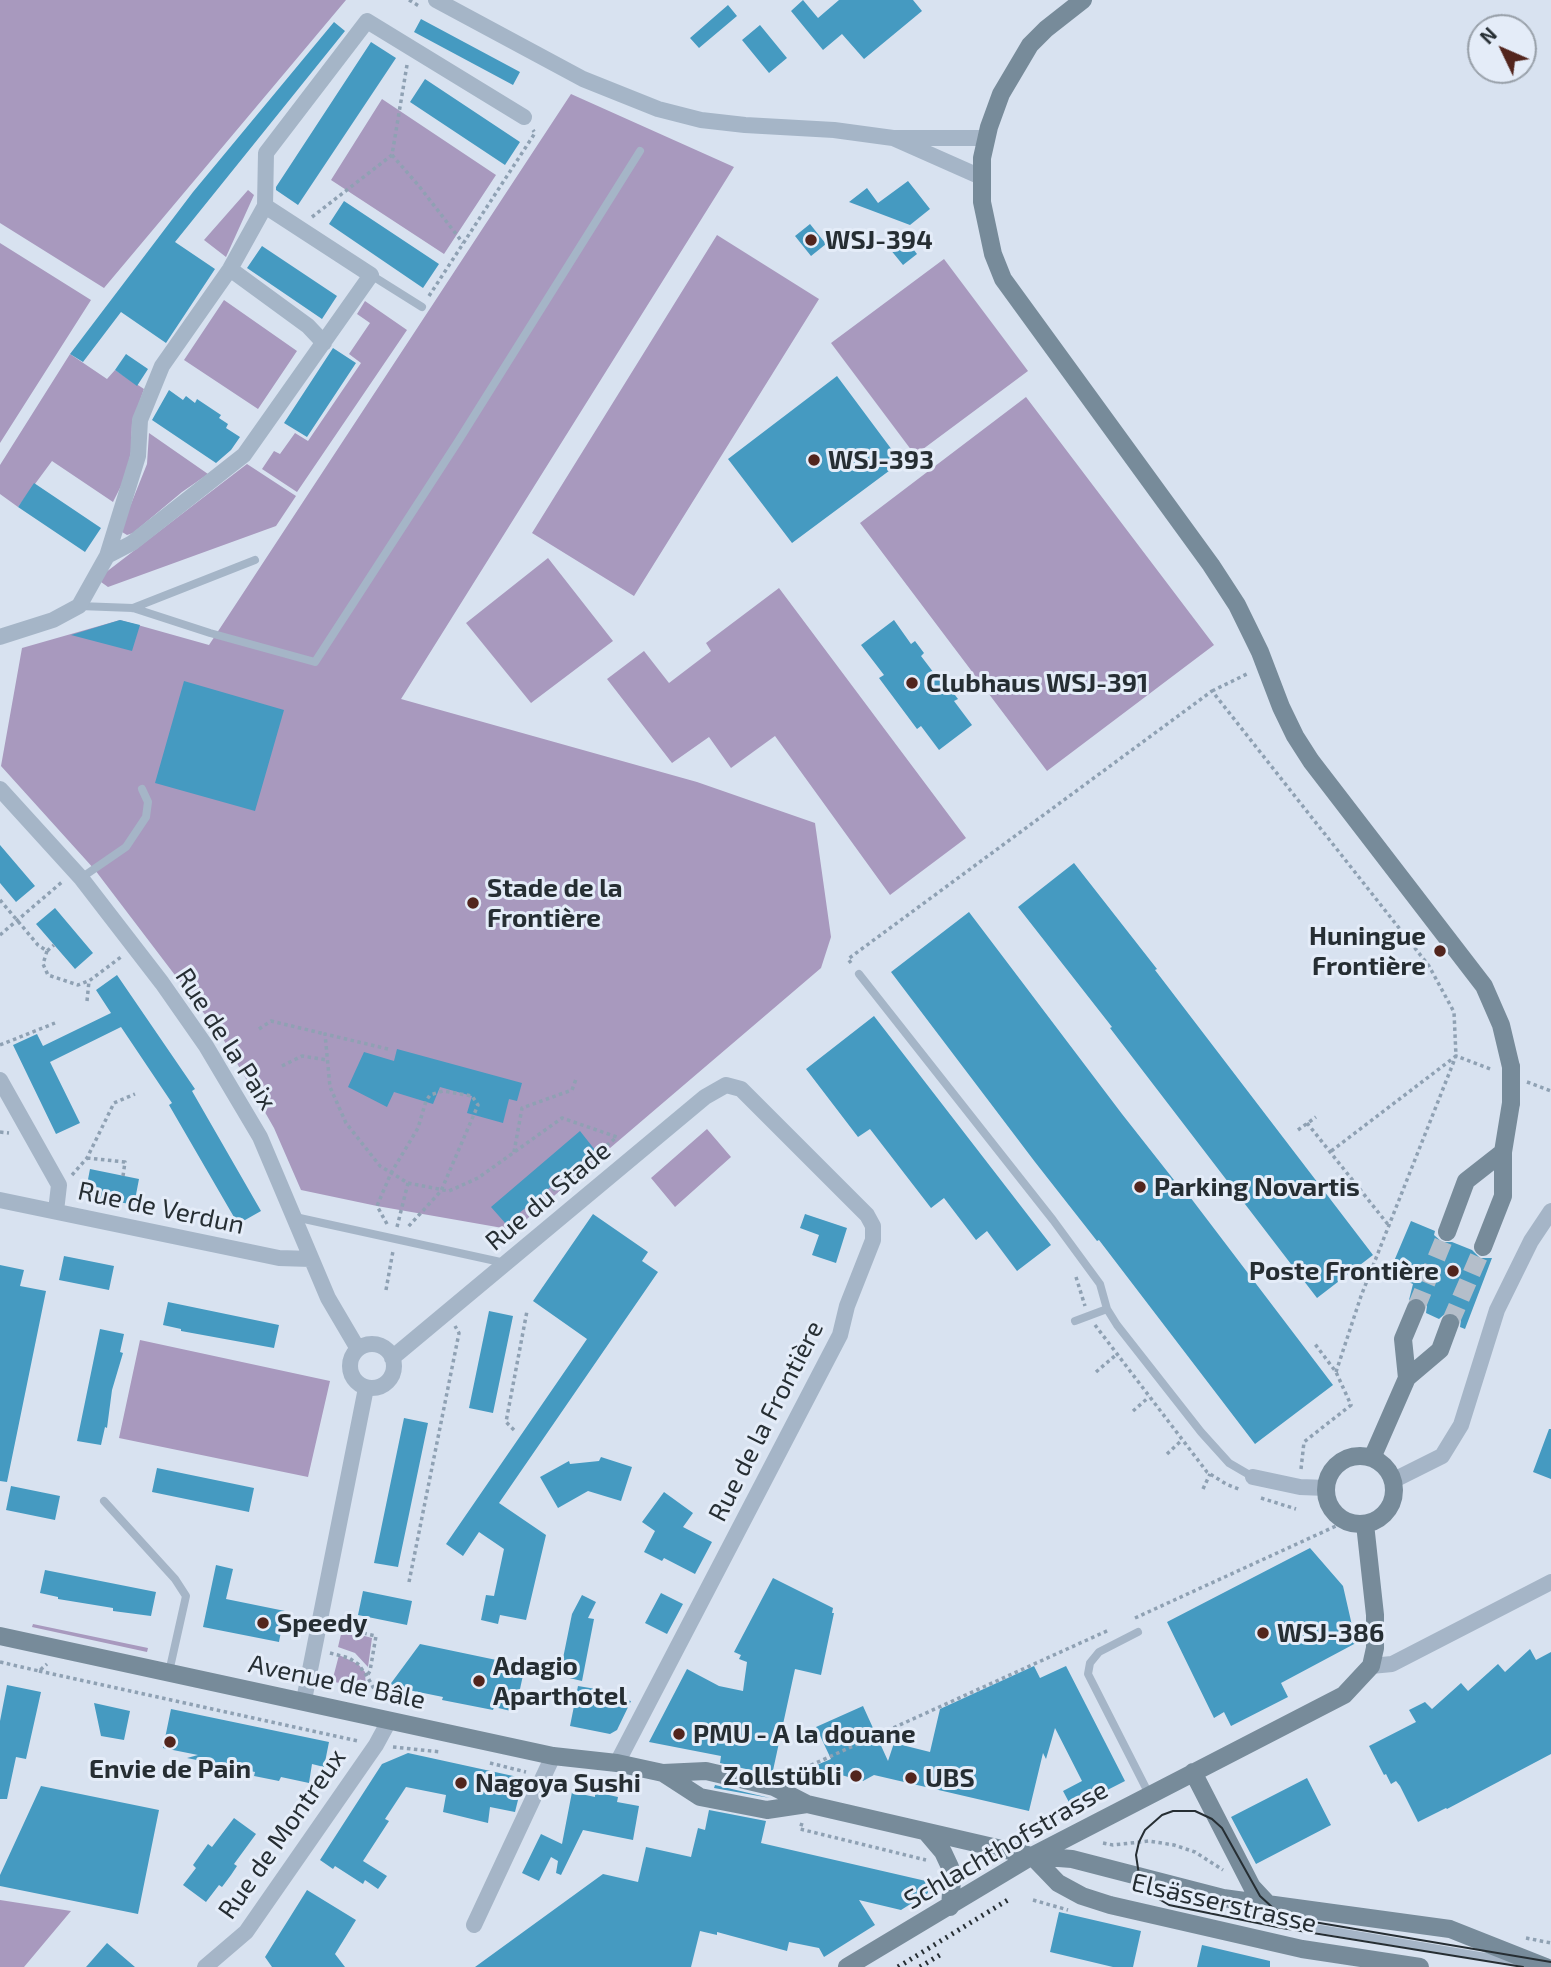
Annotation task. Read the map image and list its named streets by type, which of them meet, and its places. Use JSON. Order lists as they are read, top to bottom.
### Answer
{
  "streets": {
    "main road": ["Avenue de Bâle", "Schlachthofstrasse", "Elsässerstrasse"],
    "street": [
      "Rue de la Paix",
      "Rue du Stade",
      "Rue de Verdun",
      "Rue de la Frontière",
      "Rue de Montreux"
    ]
  },
  "crossings": [
    ["Rue de la Paix", "Rue du Stade"],
    ["Rue de la Paix", "Rue de Verdun"],
    ["Rue du Stade", "Rue de la Frontière"],
    ["Rue de la Frontière", "Avenue de Bâle"],
    ["Avenue de Bâle", "Rue de Montreux"],
    ["Avenue de Bâle", "Elsässerstrasse"],
    ["Schlachthofstrasse", "Elsässerstrasse"]
  ],
  "places": [
    "WSJ-394",
    "WSJ-393",
    "Clubhaus WSJ-391",
    "Stade de la Frontière",
    "Huningue Frontière",
    "Parking Novartis",
    "Poste Frontière",
    "Speedy",
    "WSJ-386",
    "Adagio Aparthotel",
    "PMU - A la douane",
    "Envie de Pain",
    "Zollstübli",
    "UBS",
    "Nagoya Sushi"
  ],
  "north": "top left"
}
